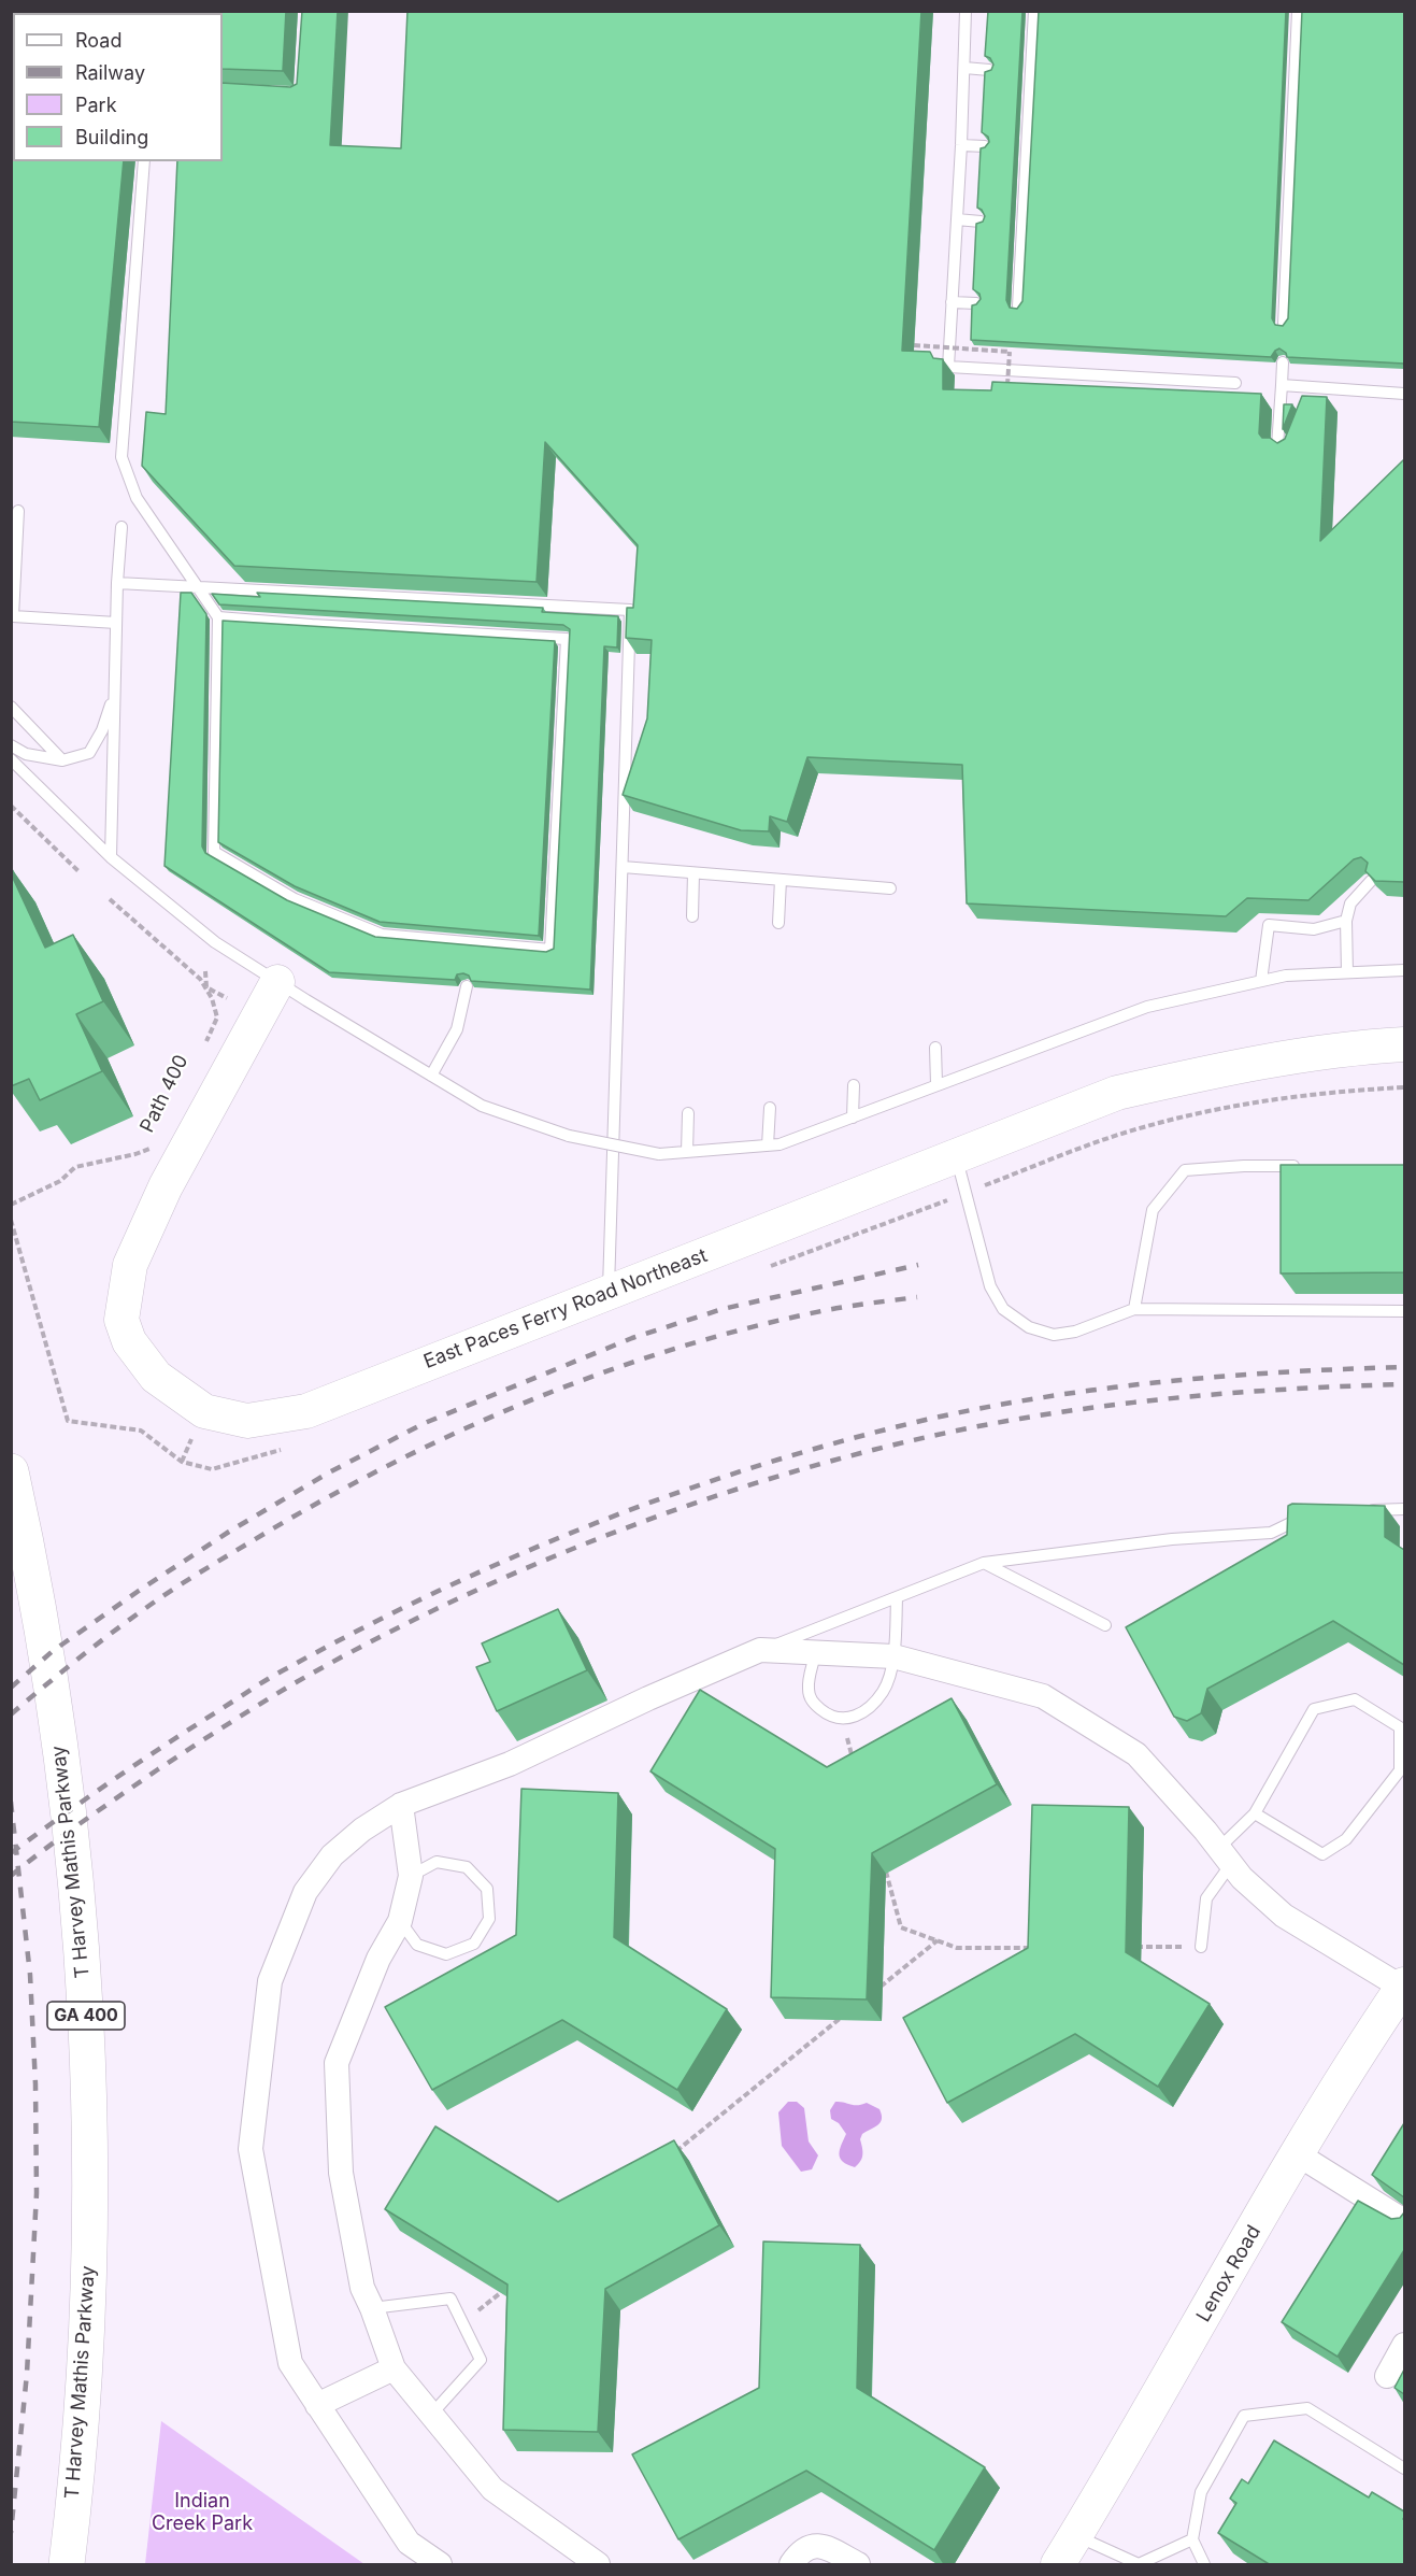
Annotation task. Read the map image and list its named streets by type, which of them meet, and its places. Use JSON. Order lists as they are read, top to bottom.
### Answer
{
  "streets": {
    "highway": ["T Harvey Mathis Parkway", "GA 400"],
    "street": ["East Paces Ferry Road Northeast", "Lenox Road"],
    "path": ["Path 400"]
  },
  "parks": ["Indian Creek Park"],
  "legend": [
    "Road",
    "Railway",
    "Park",
    "Building"
  ]
}
